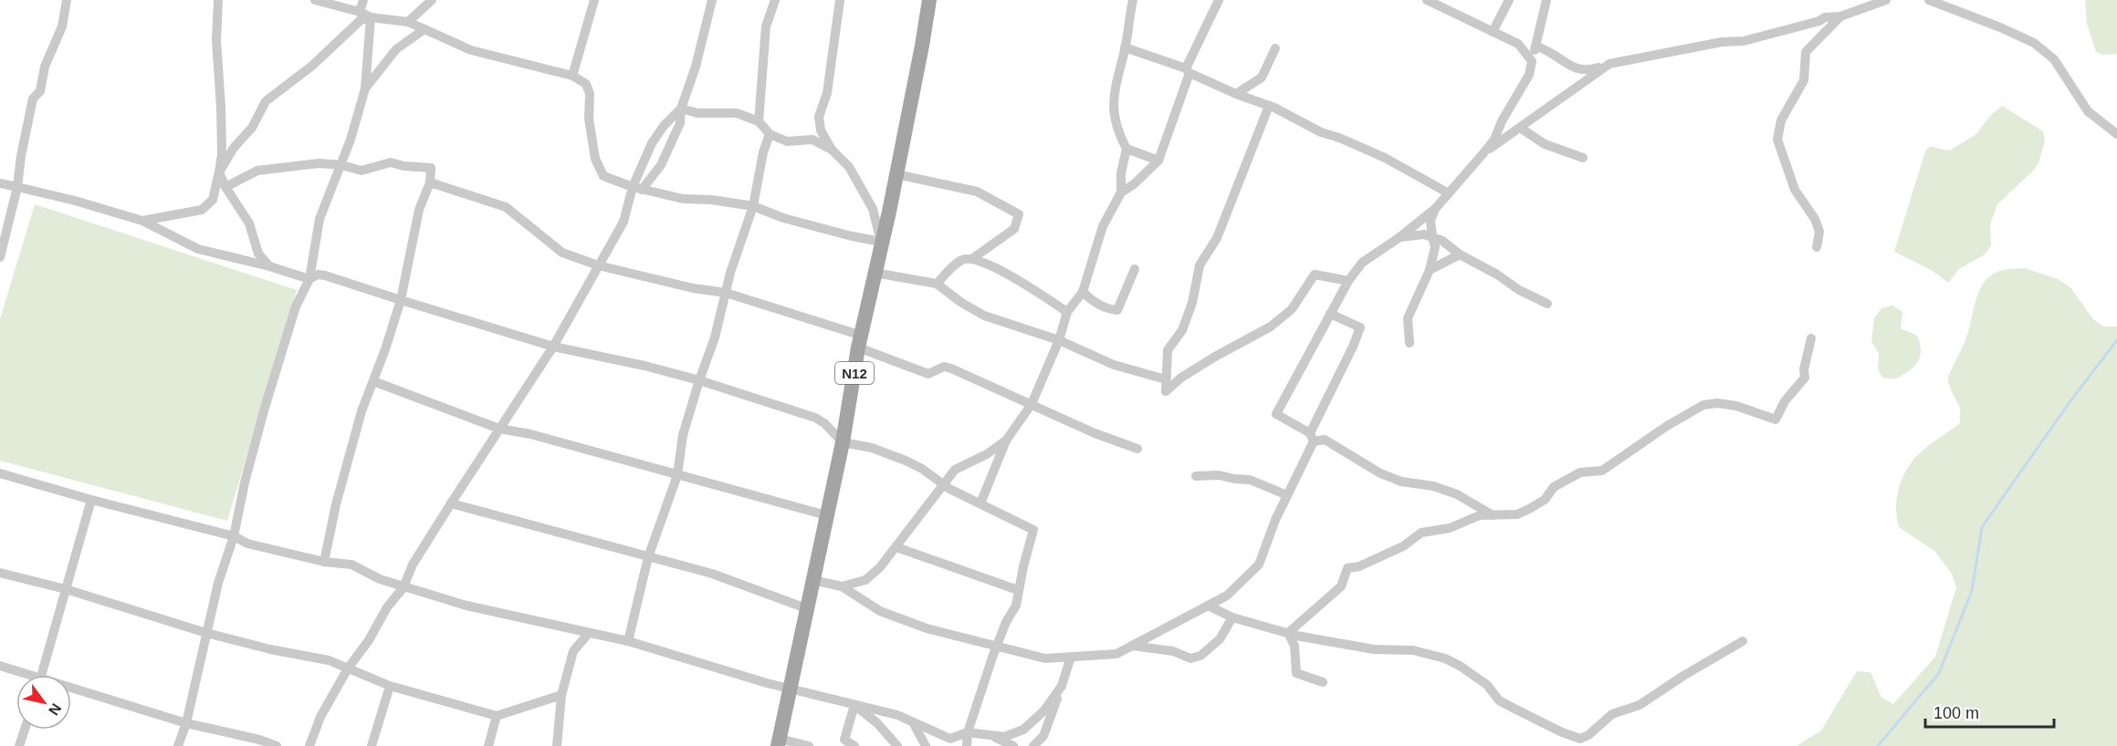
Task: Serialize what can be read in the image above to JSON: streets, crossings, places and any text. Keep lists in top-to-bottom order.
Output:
{
  "streets": {
    "main road": ["N12"]
  },
  "scale_bar": "100 m",
  "north": "bottom right"
}
